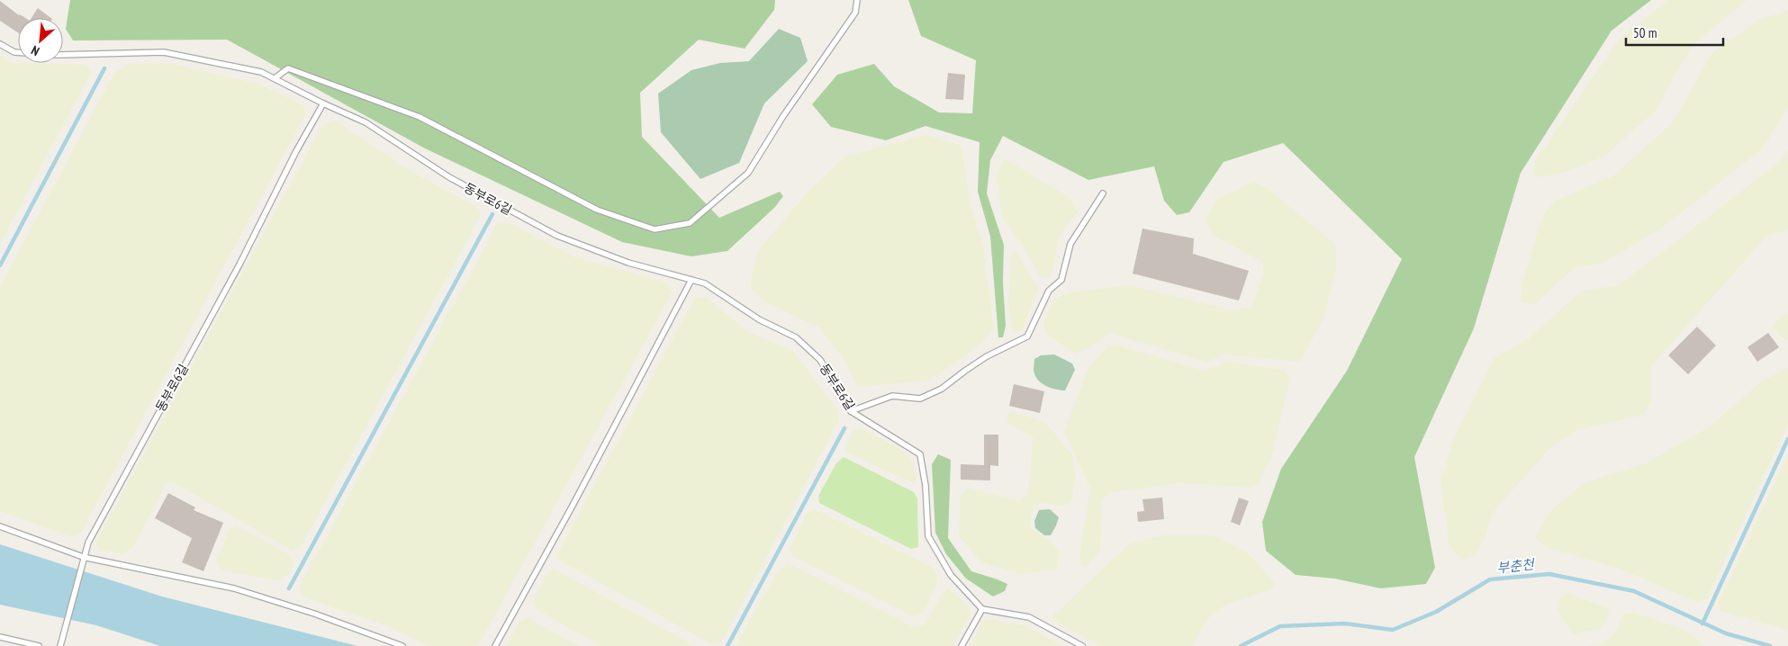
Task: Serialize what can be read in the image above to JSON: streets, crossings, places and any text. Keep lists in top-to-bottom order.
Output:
{
  "streets": {
    "lane": ["동부로6길"]
  },
  "water": ["부춘천"],
  "scale_bar": "50 m",
  "north": "bottom left"
}
